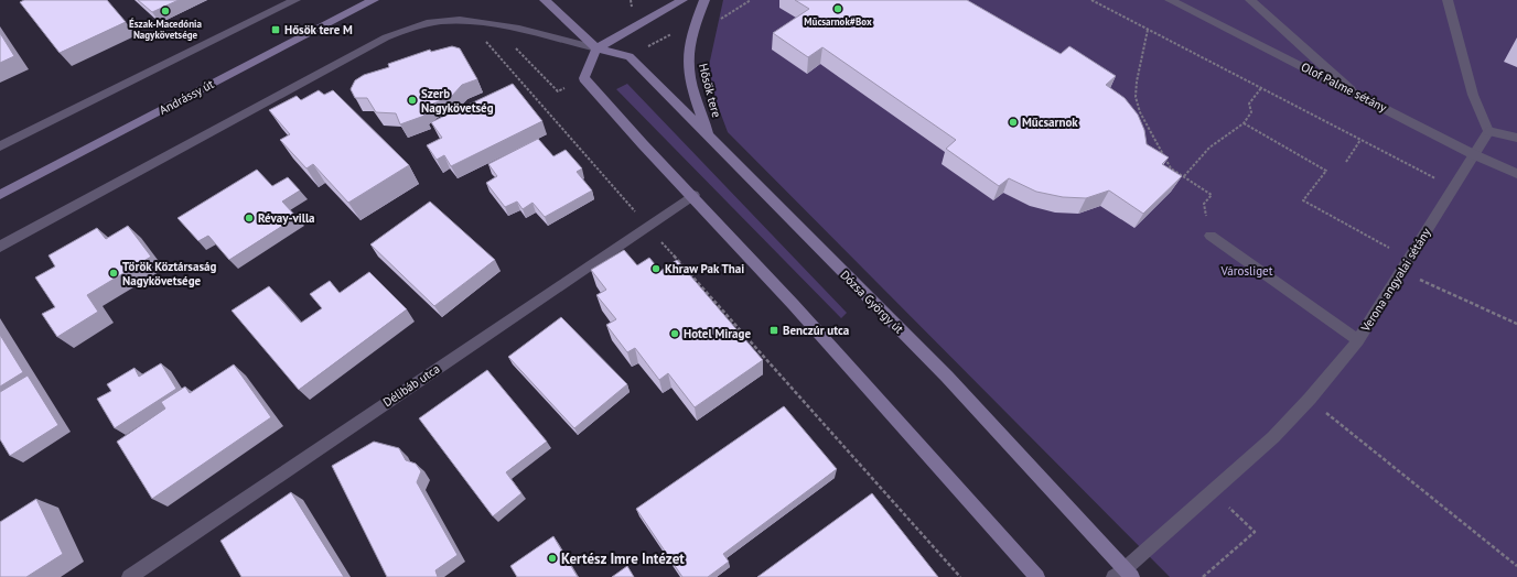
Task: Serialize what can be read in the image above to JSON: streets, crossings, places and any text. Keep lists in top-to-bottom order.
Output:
{
  "streets": {
    "main road": ["Hősök tere", "Andrássy út", "Dózsa György út"],
    "street": ["Olof Palme sétány", "Verona angyalai sétány", "Délibáb utca"]
  },
  "crossings": [
    ["Olof Palme sétány", "Verona angyalai sétány"],
    ["Hősök tere", "Dózsa György út"],
    ["Verona angyalai sétány", "Dózsa György út"]
  ],
  "parks": ["Városliget"],
  "places": {
    "other": [
      "Műcsarnok#Box",
      "Észak-Macedónia Nagykövetsége",
      "Szerb Nagykövetség",
      "Műcsarnok",
      "Révay-villa",
      "Khraw Pak Thai",
      "Török Köztársaság Nagykövetsége",
      "Hotel Mirage",
      "Kertész Imre Intézet"
    ],
    "transit": ["Hősök tere M", "Benczúr utca"]
  }
}
